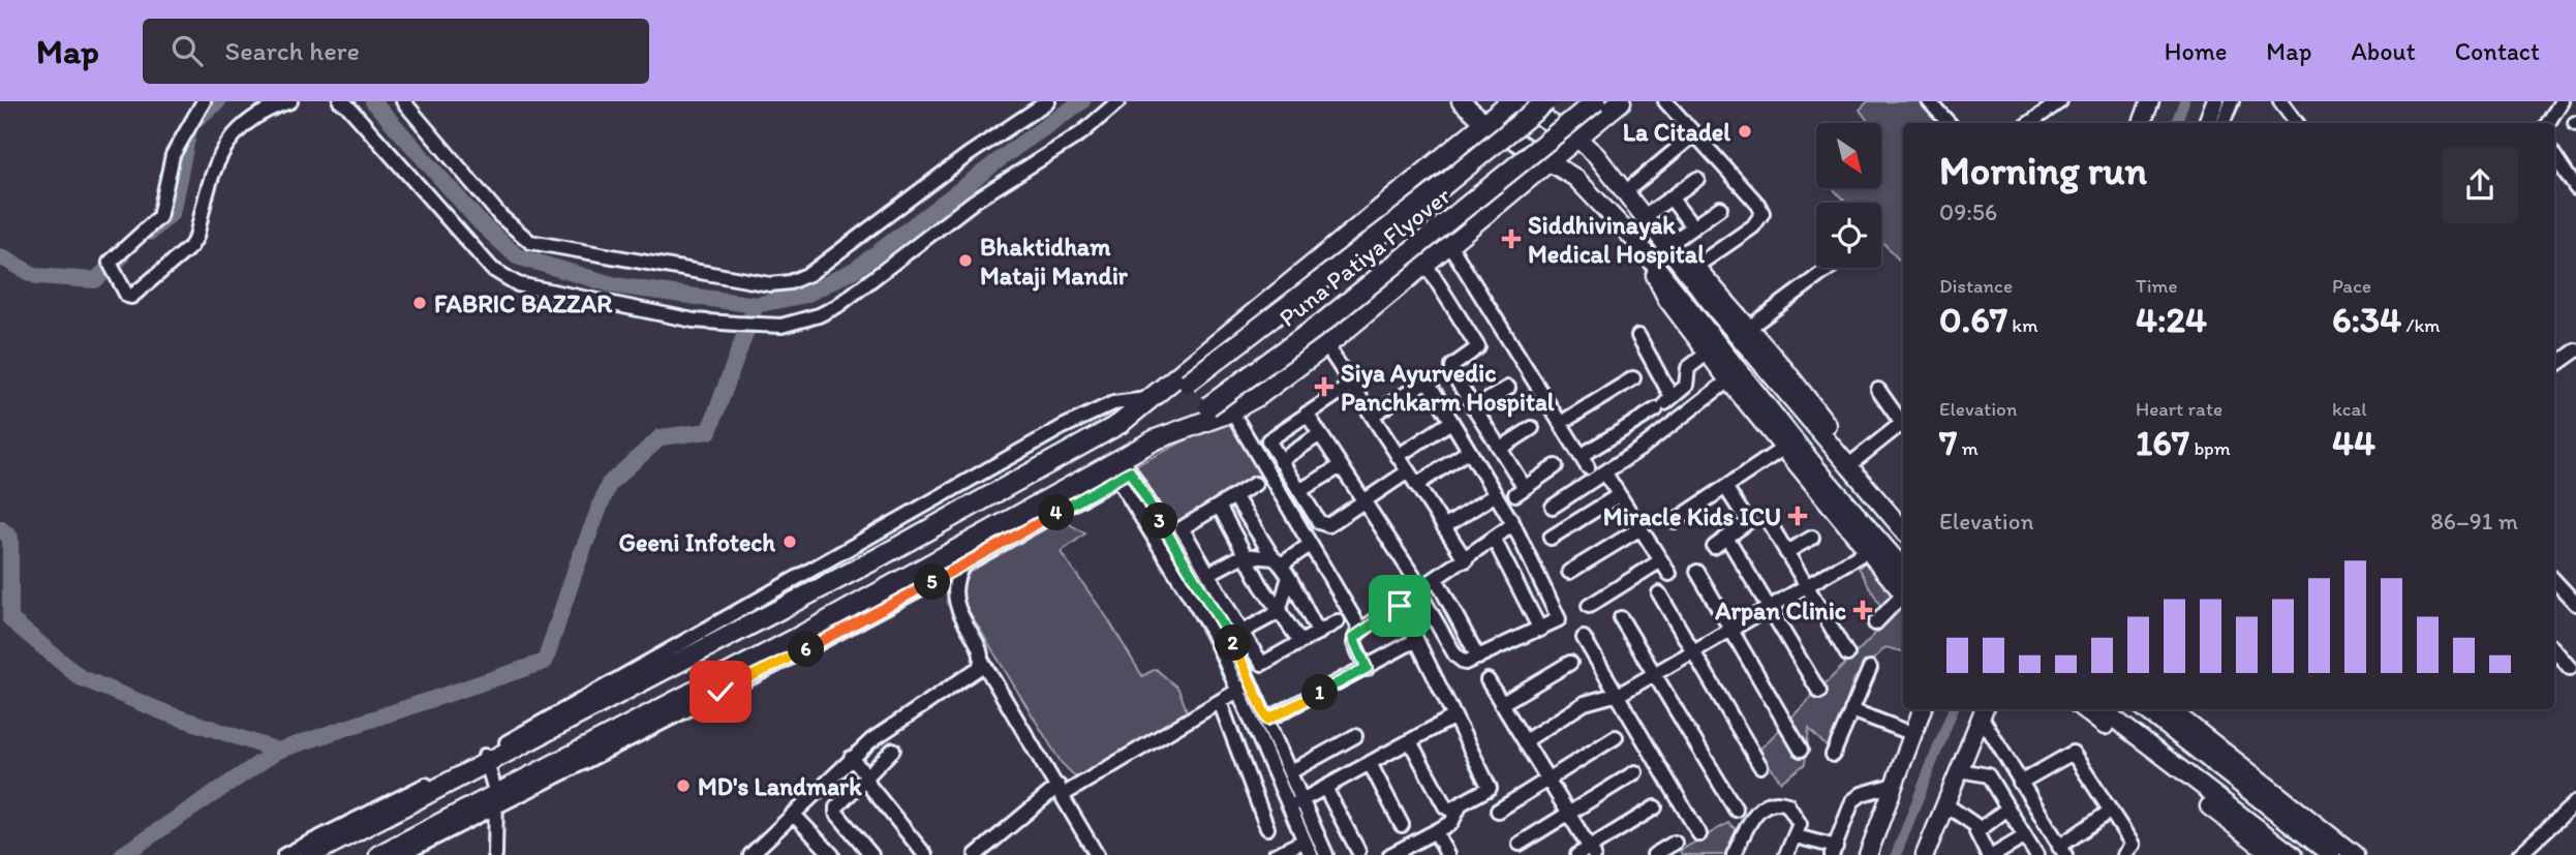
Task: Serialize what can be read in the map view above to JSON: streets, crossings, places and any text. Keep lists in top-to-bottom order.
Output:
{
  "streets": {
    "highway": ["Puna Patiya Flyover"]
  },
  "places": {
    "other": [
      "La Citadel",
      "Bhaktidham Mataji Mandir",
      "FABRIC BAZZAR",
      "Geeni Infotech",
      "MD's Landmark"
    ],
    "health": [
      "Siddhivinayak Medical Hospital",
      "Siya Ayurvedic Panchkarm Hospital",
      "Miracle Kids ICU",
      "Arpan Clinic"
    ]
  },
  "north": "bottom right",
  "page": {
    "header": "Map",
    "search": "Search here",
    "nav": [
      "Home",
      "Map",
      "About",
      "Contact"
    ],
    "heading": ["Morning run", "09:56"],
    "stats": [
      ["Distance", "0.67 km"],
      ["Time", "4:24"],
      ["Pace", "6:34 /km"],
      ["Elevation", "7 m"],
      ["Heart rate", "167 bpm"],
      ["kcal", "44"]
    ],
    "chart": ["Elevation", "86–91 m"],
    "pins": [
      "4",
      "3",
      "5",
      "2",
      "6",
      "1"
    ]
  }
}
